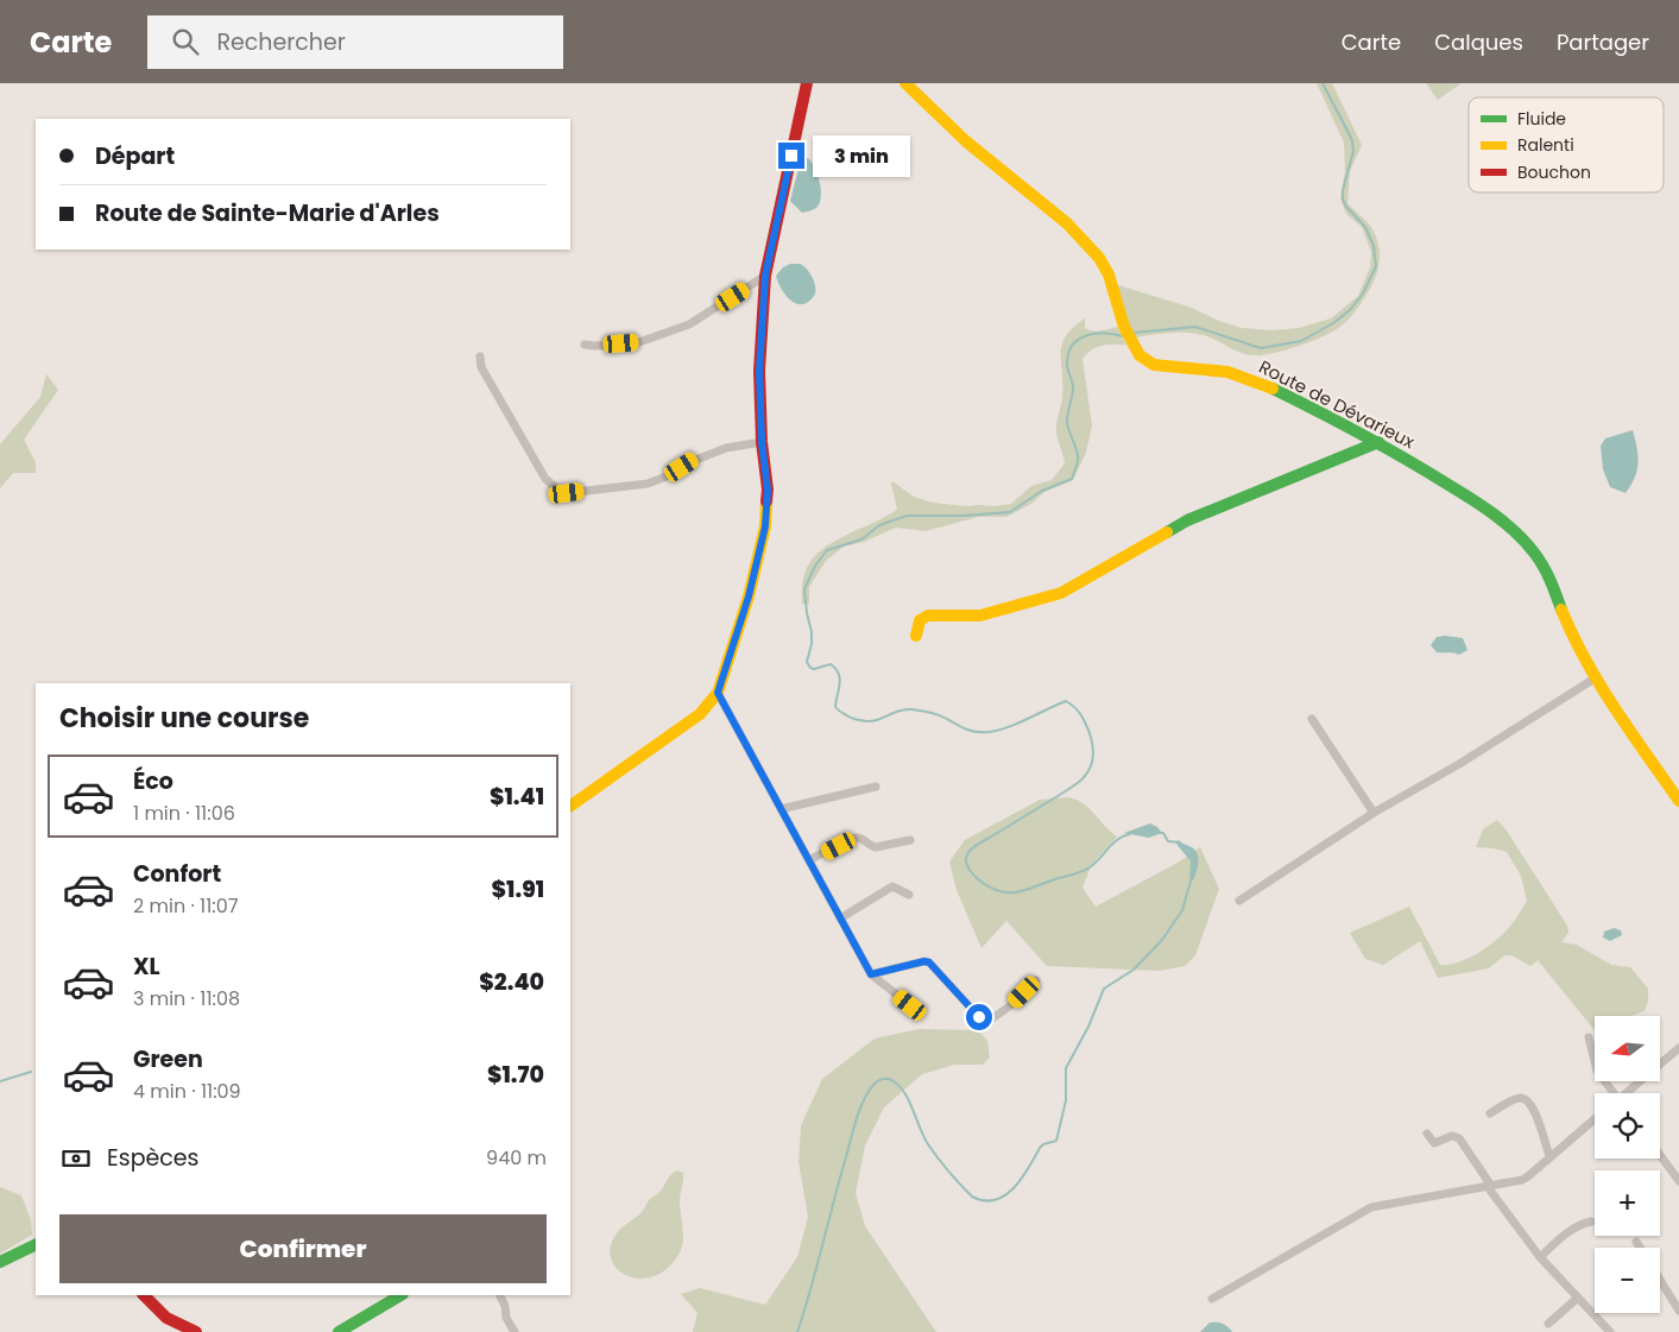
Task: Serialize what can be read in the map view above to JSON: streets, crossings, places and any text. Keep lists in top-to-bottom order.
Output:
{
  "streets": {
    "street": ["Route de Dévarieux"]
  },
  "legend": ["Fluide", "Ralenti", "Bouchon"],
  "north": "left",
  "page": {
    "header": "Carte",
    "search": "Rechercher",
    "nav": ["Carte", "Calques", "Partager"],
    "banner": ["Départ", "Route de Sainte-Marie d'Arles"],
    "bubble": "3 min",
    "heading": "Choisir une course",
    "list": [
      {
        "name": "Éco",
        "note": "1 min · 11:06",
        "value": "$1.41"
      },
      {
        "name": "Confort",
        "note": "2 min · 11:07",
        "value": "$1.91"
      },
      {
        "name": "XL",
        "note": "3 min · 11:08",
        "value": "$2.40"
      },
      {
        "name": "Green",
        "note": "4 min · 11:09",
        "value": "$1.70"
      }
    ],
    "map_buttons": ["+", "−"],
    "pay": ["Espèces", "940 m"],
    "buttons": "Confirmer"
  }
}
